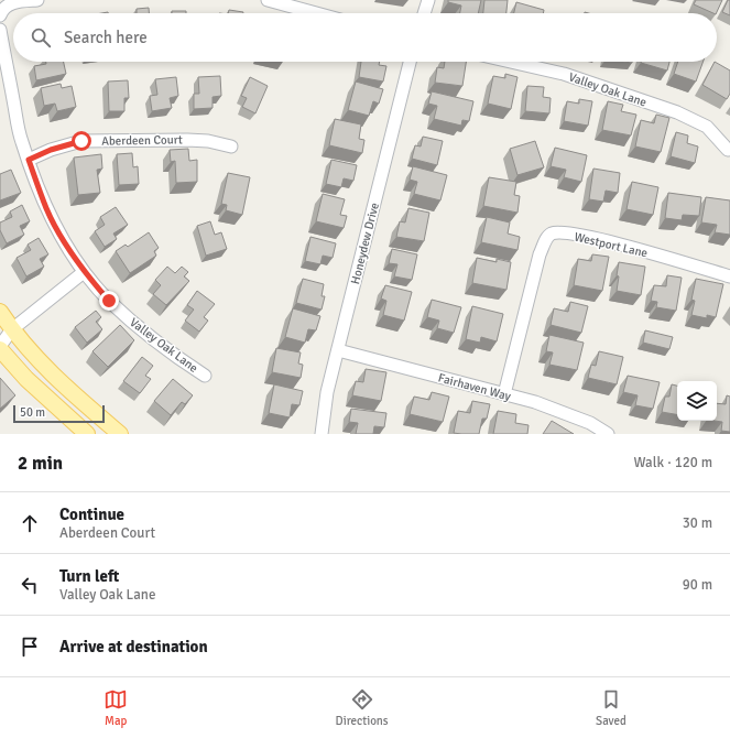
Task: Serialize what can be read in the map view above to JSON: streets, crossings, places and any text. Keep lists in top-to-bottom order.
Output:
{
  "streets": {
    "street": [
      "Valley Oak Lane",
      "Aberdeen Court",
      "Honeydew Drive",
      "Westport Lane",
      "Fairhaven Way"
    ]
  },
  "crossings": [
    ["Valley Oak Lane", "Aberdeen Court"],
    ["Honeydew Drive", "Fairhaven Way"],
    ["Westport Lane", "Fairhaven Way"]
  ],
  "scale_bar": "50 m",
  "page": {
    "search": "Search here",
    "scale": "50 m",
    "heading": ["2 min", "Walk · 120 m"],
    "list": [
      ["Continue", "Aberdeen Court", "30 m"],
      ["Turn left", "Valley Oak Lane", "90 m"],
      "Arrive at destination"
    ],
    "nav": ["Map", "Directions", "Saved"]
  }
}
